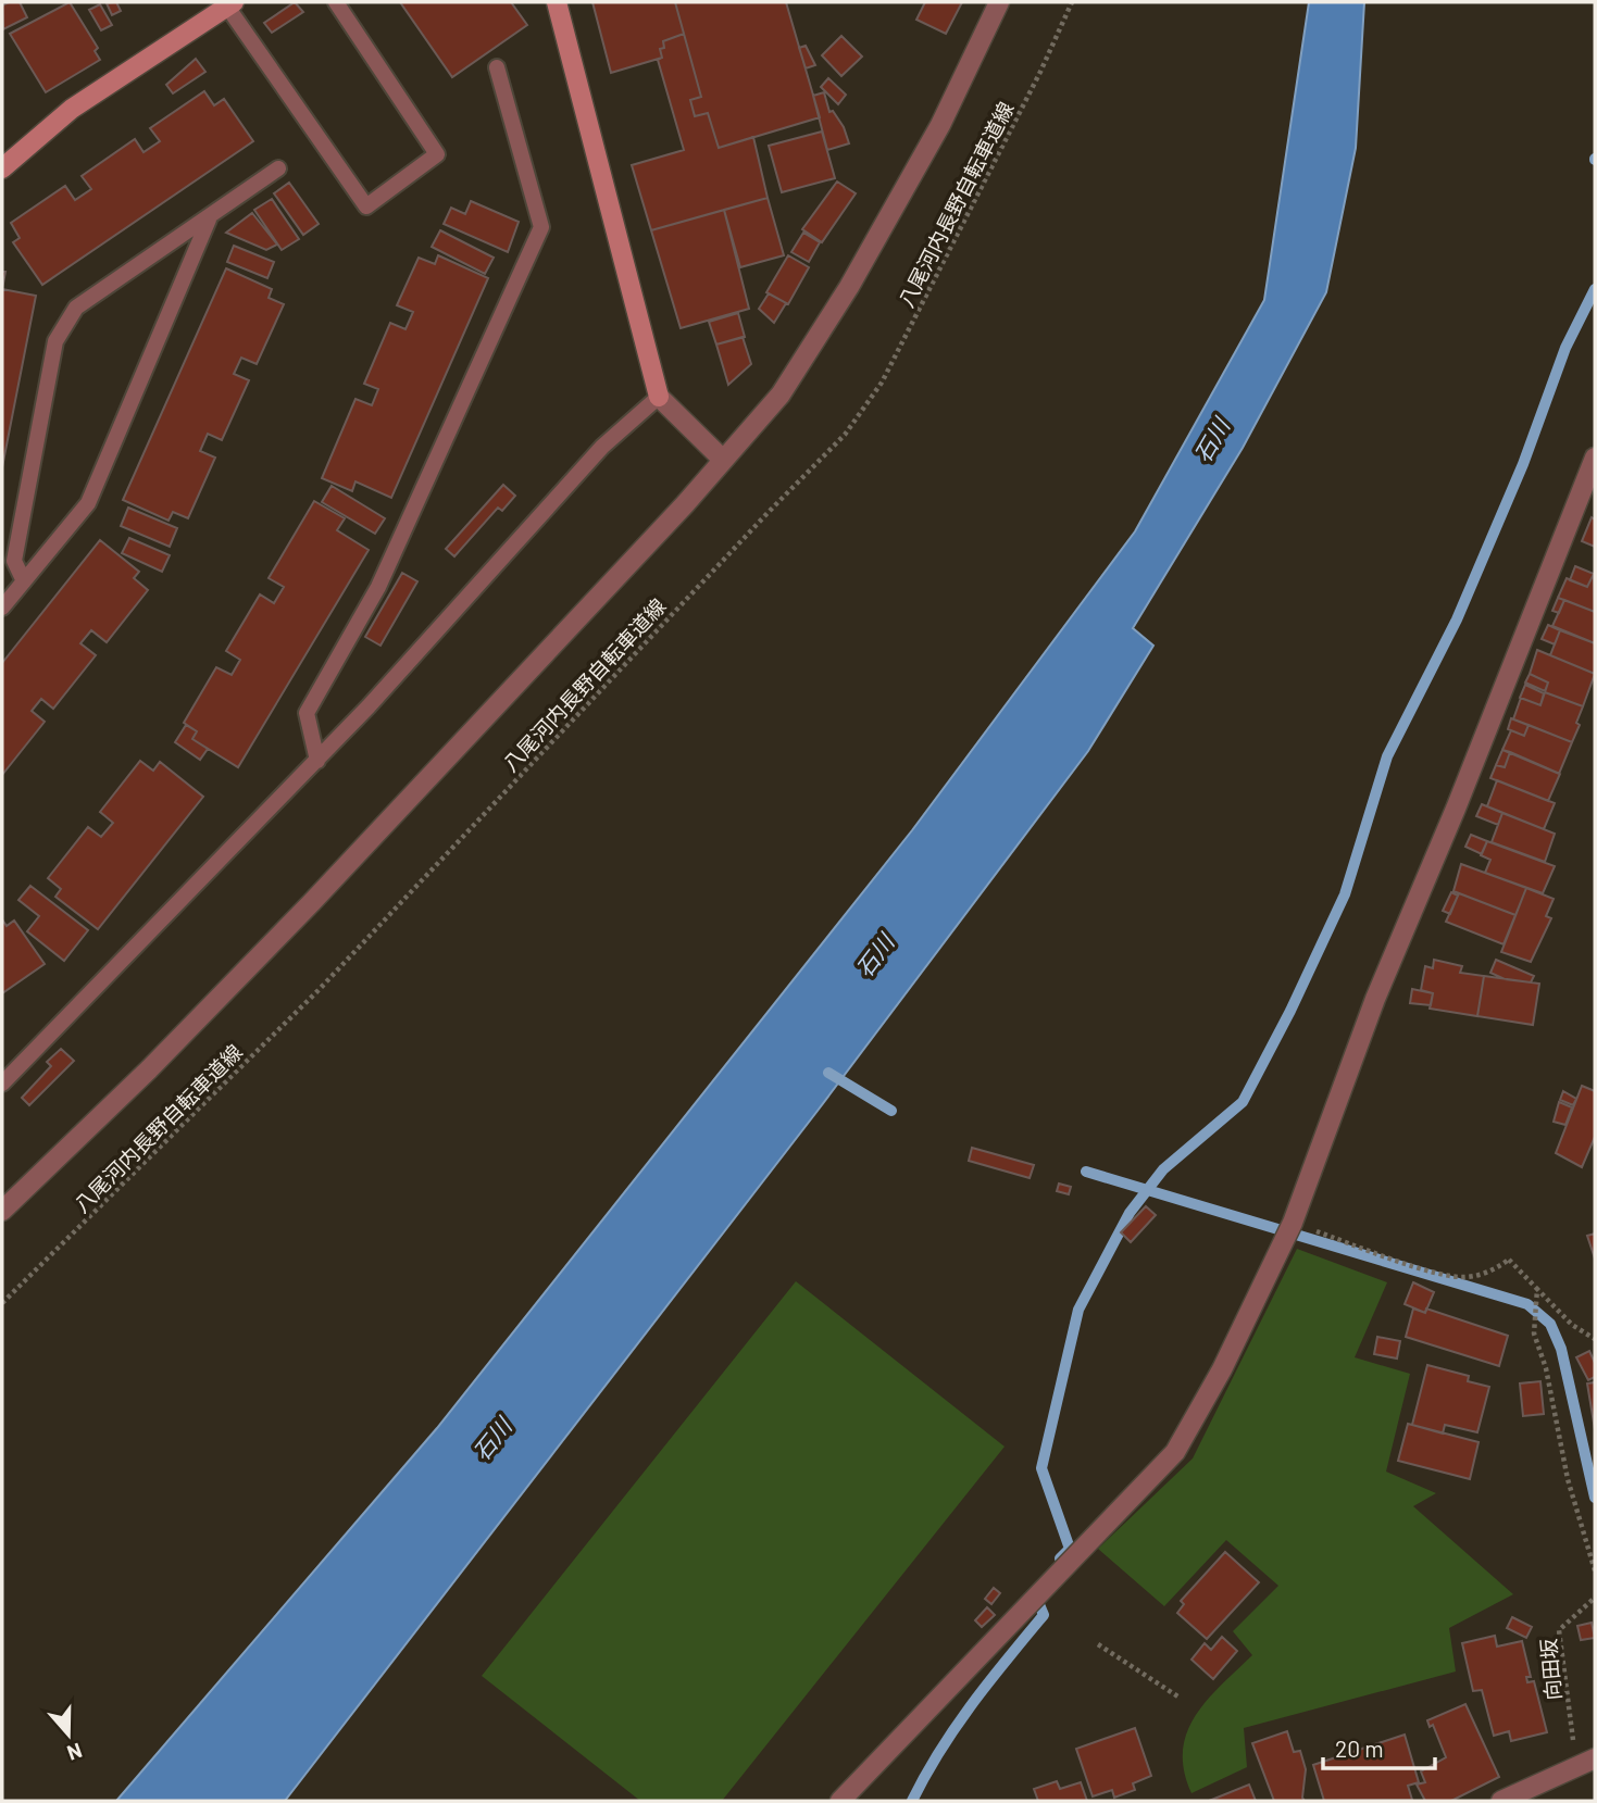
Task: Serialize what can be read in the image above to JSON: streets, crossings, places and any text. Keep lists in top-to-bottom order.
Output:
{
  "streets": {
    "path": ["八尾河内長野自転車道線", "向田坂"]
  },
  "water": ["石川"],
  "scale_bar": "20 m",
  "north": "bottom"
}
